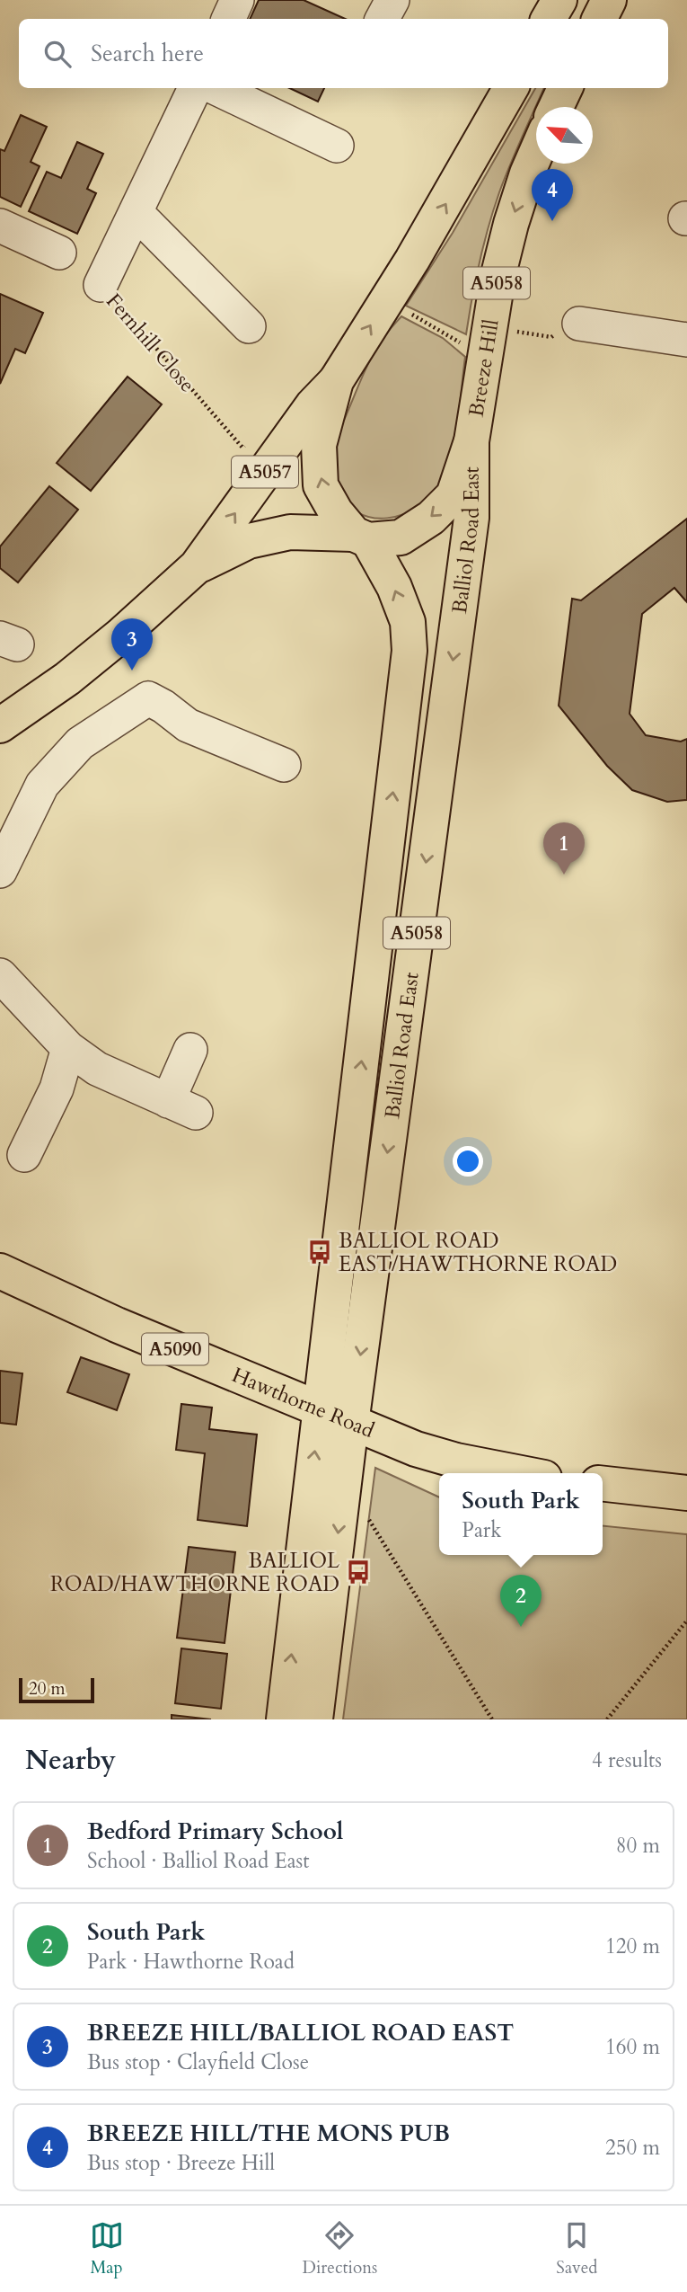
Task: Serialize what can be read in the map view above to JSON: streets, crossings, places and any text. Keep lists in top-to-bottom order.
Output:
{
  "streets": {
    "main road": [
      "A5058",
      "Breeze Hill",
      "A5057",
      "Balliol Road East",
      "A5090",
      "Hawthorne Road"
    ],
    "street": ["Fernhill Close"]
  },
  "crossings": [
    ["A5058", "Balliol Road East"],
    ["A5058", "Hawthorne Road"],
    ["Breeze Hill", "Balliol Road East"],
    ["Balliol Road East", "Hawthorne Road"]
  ],
  "places": {
    "bus stop": ["BALLIOL ROAD EAST/HAWTHORNE ROAD", "BALLIOL ROAD/HAWTHORNE ROAD"]
  },
  "scale_bar": "20 m",
  "north": "top left",
  "page": {
    "search": "Search here",
    "pins": [
      "4",
      "3",
      "1",
      "2"
    ],
    "popup": ["South Park", "Park"],
    "scale": "20 m",
    "heading": ["Nearby", "4 results"],
    "list": [
      {
        "mark": "1",
        "name": "Bedford Primary School",
        "note": "School · Balliol Road East",
        "value": "80 m"
      },
      {
        "mark": "2",
        "name": "South Park",
        "note": "Park · Hawthorne Road",
        "value": "120 m"
      },
      {
        "mark": "3",
        "name": "BREEZE HILL/BALLIOL ROAD EAST",
        "note": "Bus stop · Clayfield Close",
        "value": "160 m"
      },
      {
        "mark": "4",
        "name": "BREEZE HILL/THE MONS PUB",
        "note": "Bus stop · Breeze Hill",
        "value": "250 m"
      }
    ],
    "nav": ["Map", "Directions", "Saved"]
  }
}
